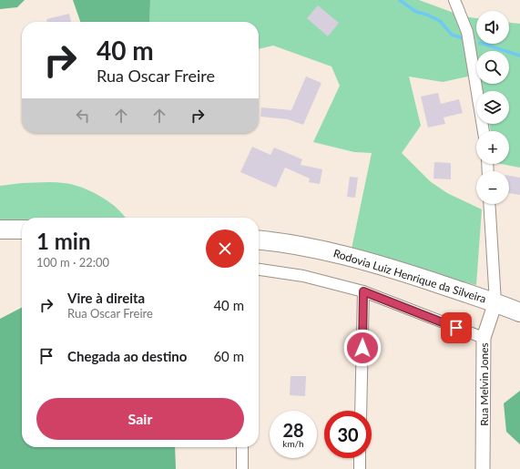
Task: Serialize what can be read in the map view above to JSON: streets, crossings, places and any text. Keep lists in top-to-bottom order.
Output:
{
  "streets": {
    "main road": ["Rodovia Luiz Henrique da Silveira"],
    "street": ["Rua Melvin Jones"]
  },
  "crossings": [
    ["Rodovia Luiz Henrique da Silveira", "Rua Melvin Jones"]
  ],
  "page": {
    "map_buttons": ["+", "−"],
    "turn": ["40 m", "Rua Oscar Freire"],
    "heading": ["1 min", "100 m · 22:00"],
    "list": [
      {
        "name": "Vire à direita",
        "note": "Rua Oscar Freire",
        "value": "40 m"
      },
      {
        "name": "Chegada ao destino",
        "value": "60 m"
      }
    ],
    "buttons": "Sair",
    "speed": "28 km/h",
    "limit": "30"
  }
}
